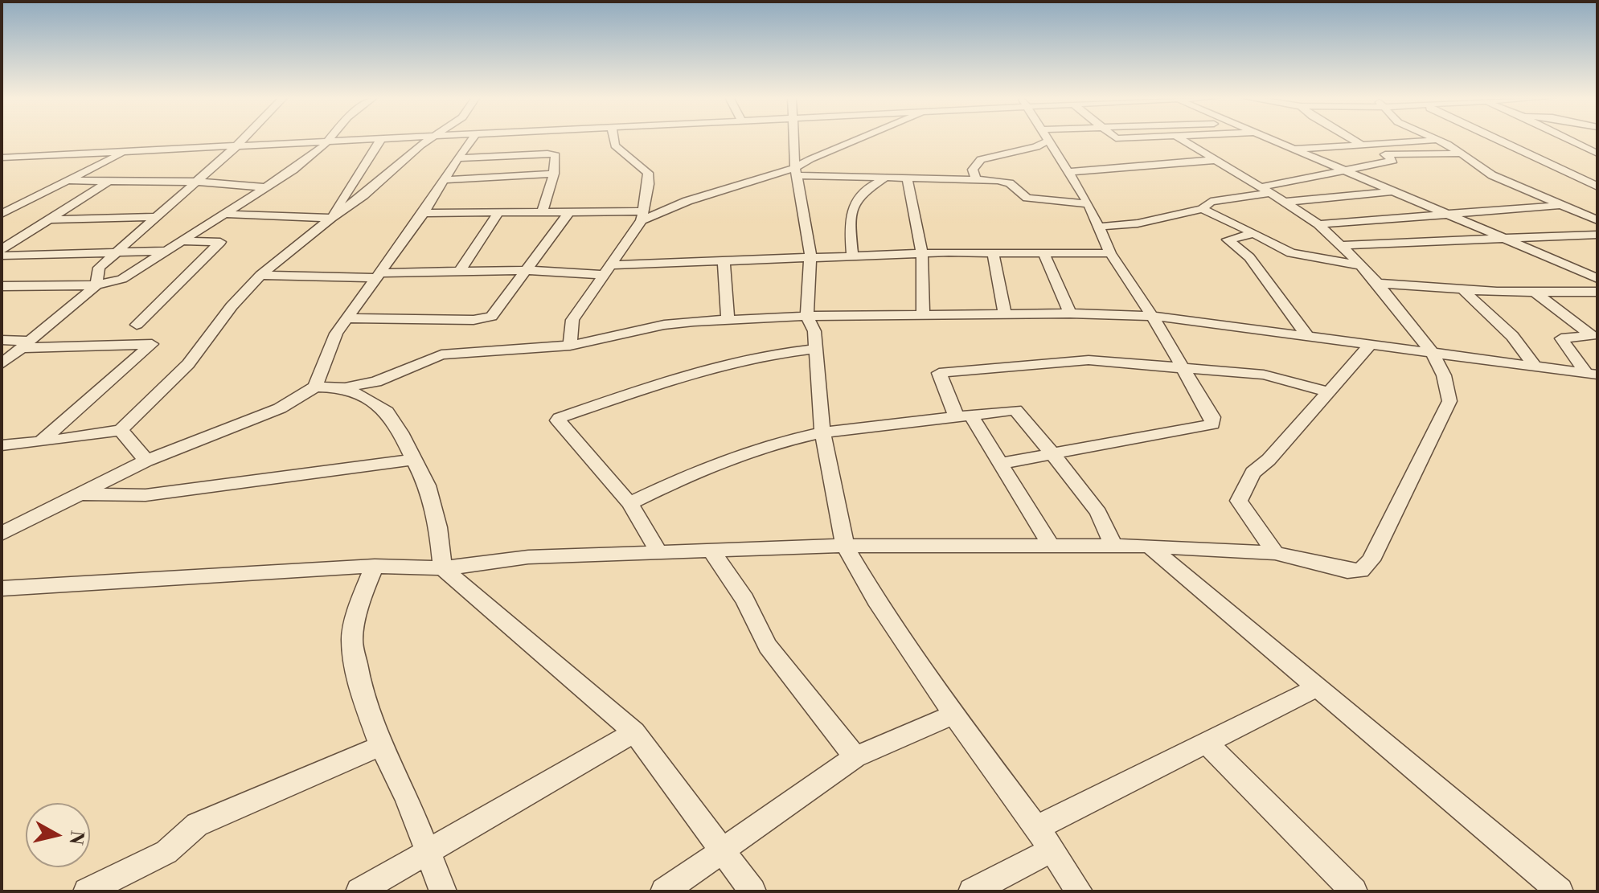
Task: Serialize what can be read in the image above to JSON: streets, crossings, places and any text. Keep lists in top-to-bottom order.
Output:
{
  "north": "right"
}
